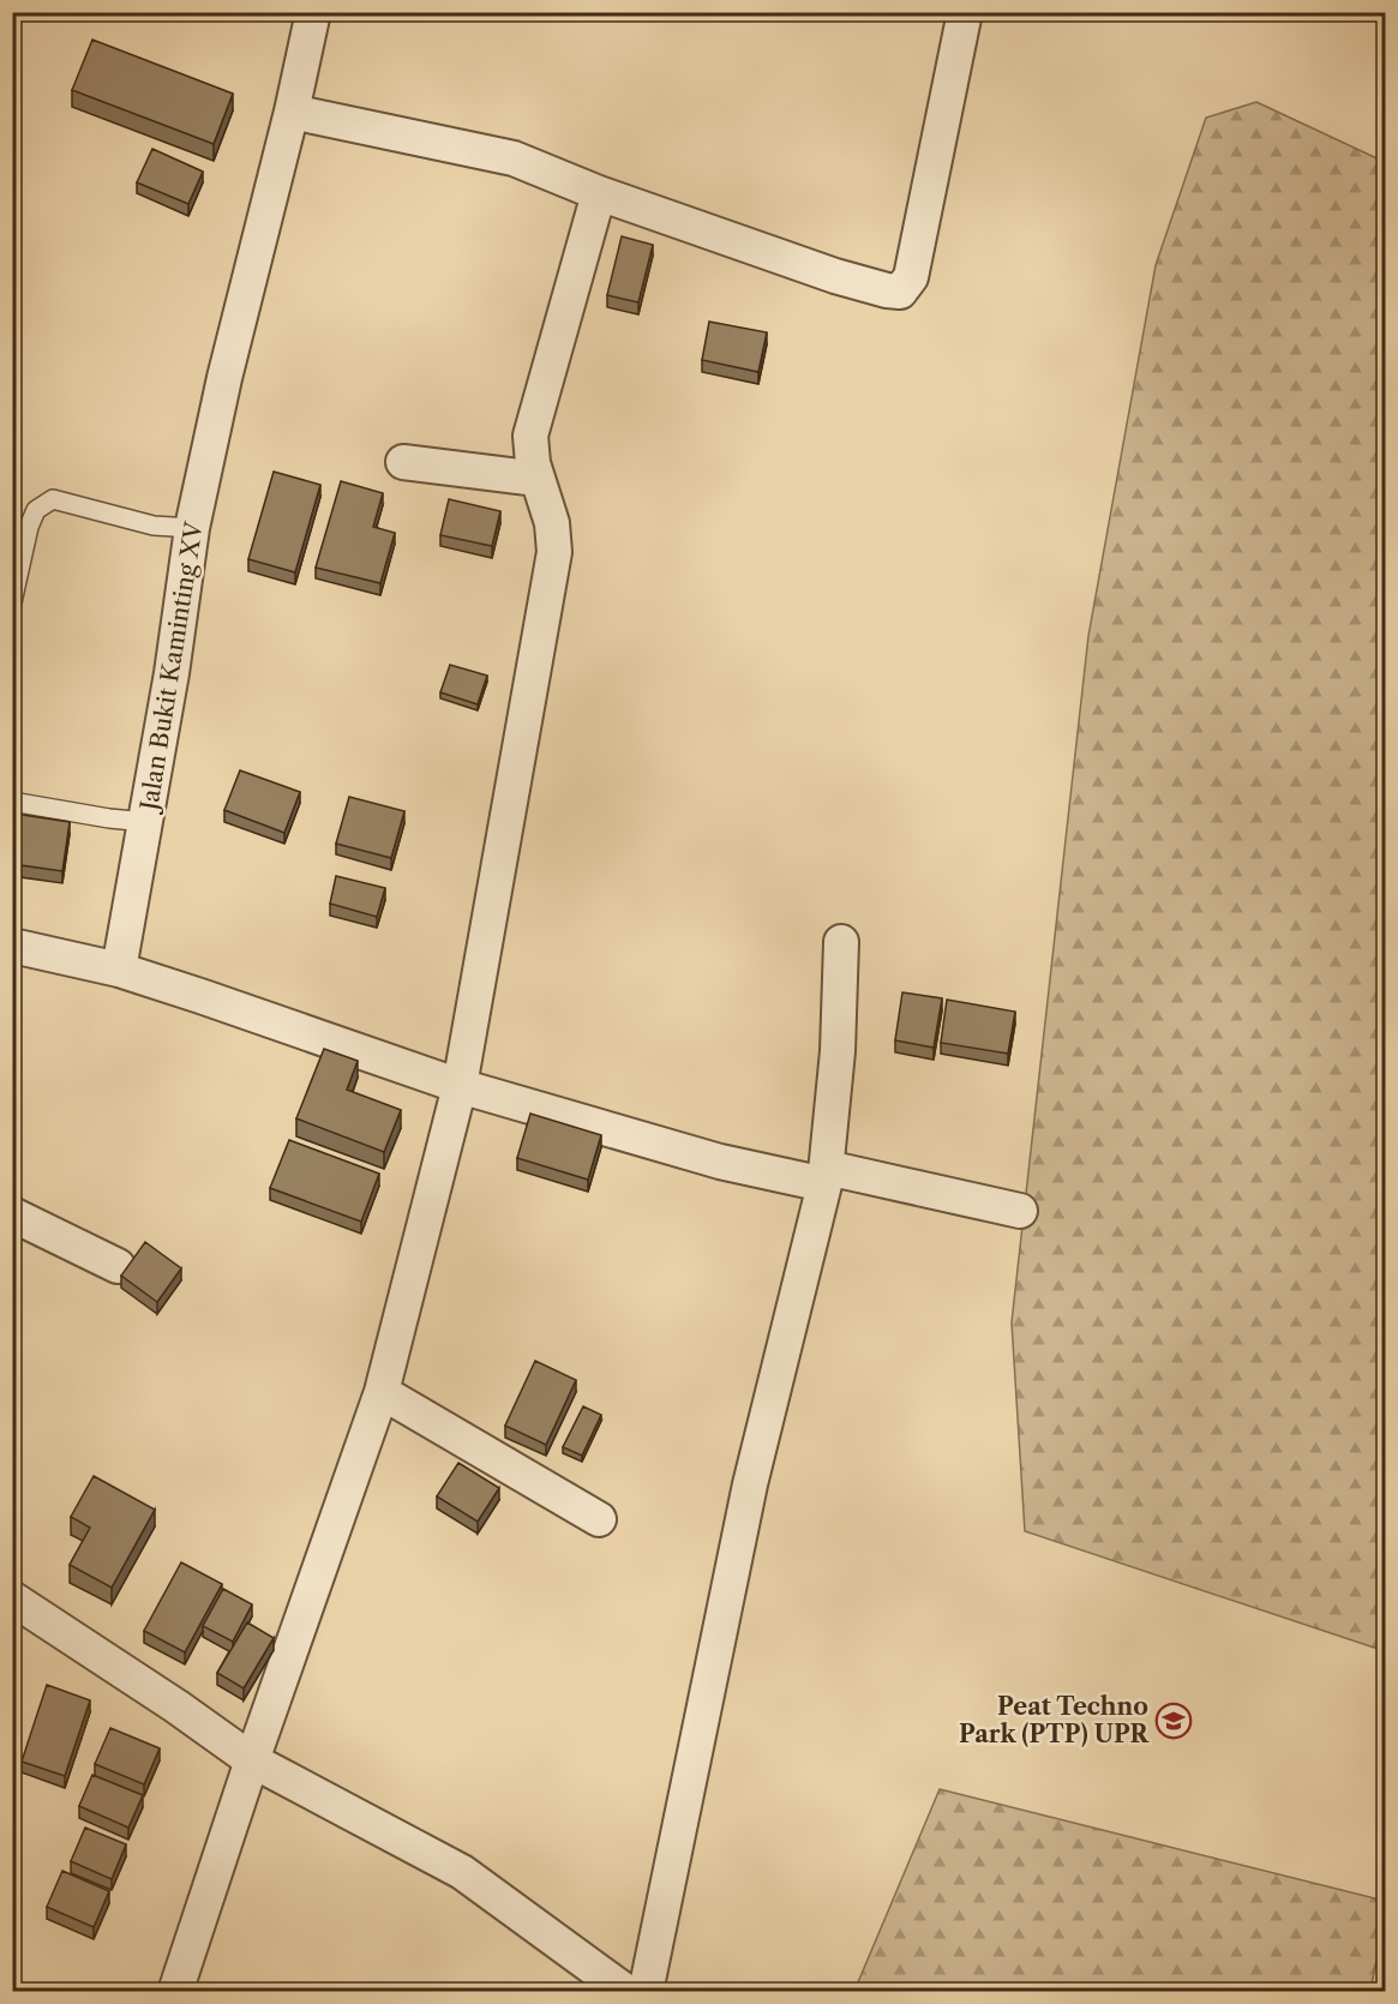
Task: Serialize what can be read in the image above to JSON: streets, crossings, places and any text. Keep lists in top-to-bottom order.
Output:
{
  "streets": {
    "street": ["Jalan Bukit Kaminting XV"]
  },
  "places": {
    "school or university": ["Peat Techno Park (PTP) UPR"]
  }
}
